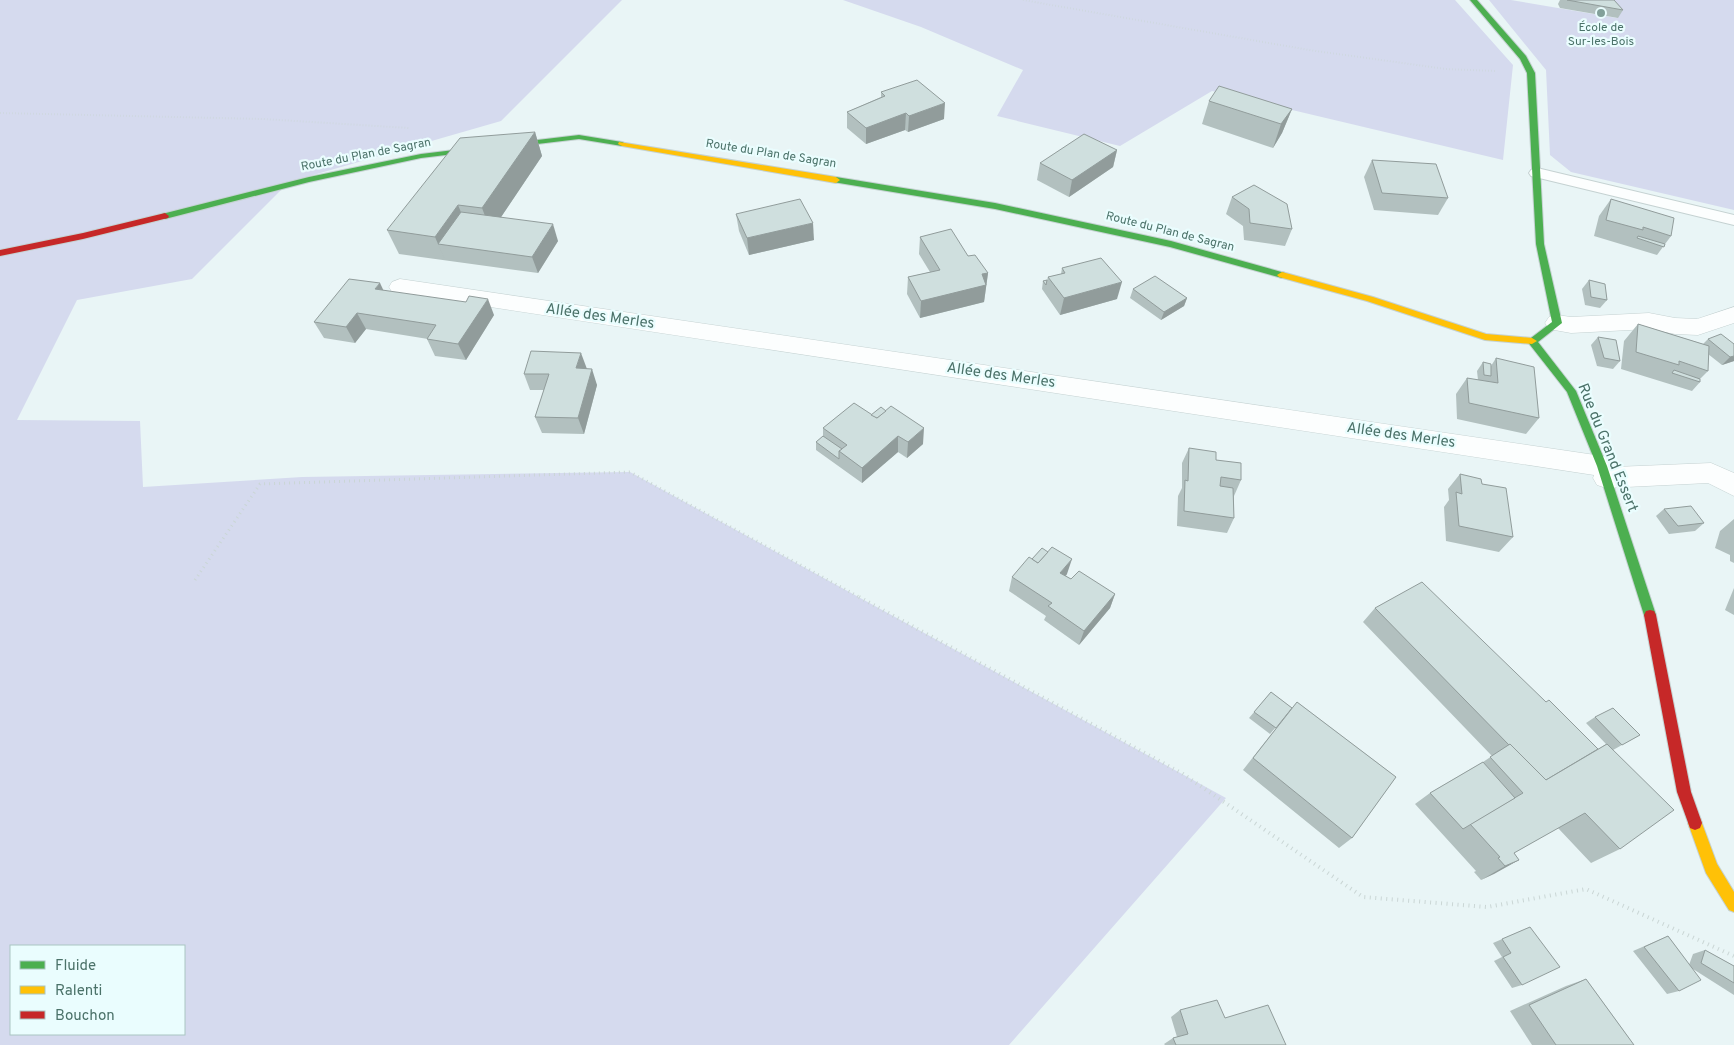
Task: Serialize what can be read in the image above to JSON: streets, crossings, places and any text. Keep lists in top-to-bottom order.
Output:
{
  "streets": {
    "street": ["Route du Plan de Sagran", "Allée des Merles", "Rue du Grand Essert"]
  },
  "crossings": [
    ["Route du Plan de Sagran", "Rue du Grand Essert"],
    ["Allée des Merles", "Rue du Grand Essert"]
  ],
  "places": ["École de Sur-les-Bois"],
  "legend": ["Fluide", "Ralenti", "Bouchon"]
}
